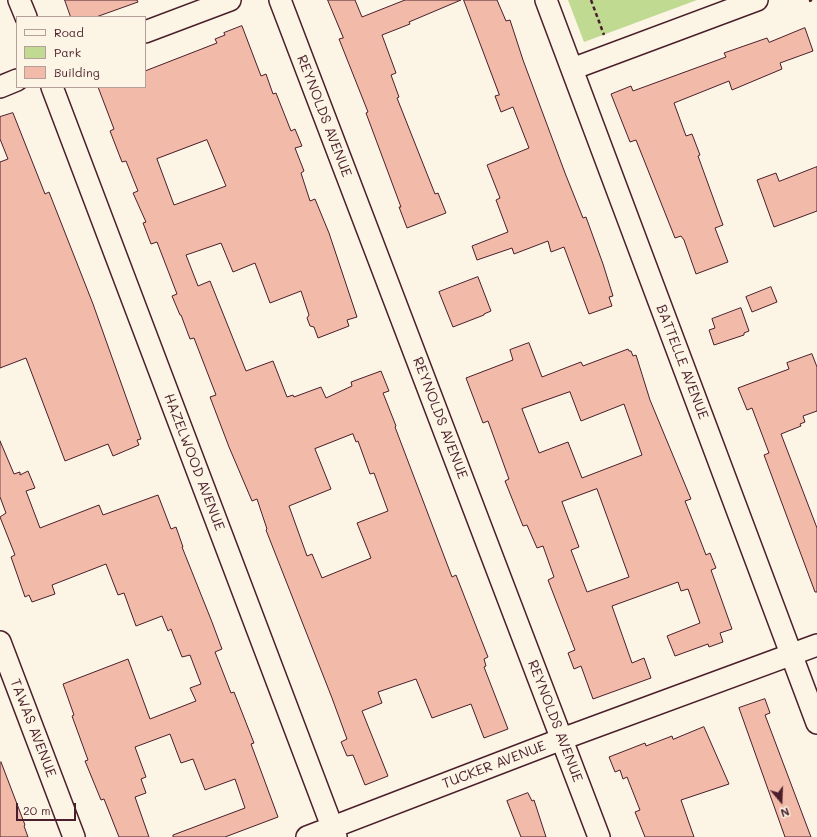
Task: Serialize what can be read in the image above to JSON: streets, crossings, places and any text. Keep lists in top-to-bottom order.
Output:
{
  "streets": {
    "street": [
      "REYNOLDS AVENUE",
      "BATTELLE AVENUE",
      "HAZELWOOD AVENUE",
      "TAWAS AVENUE",
      "TUCKER AVENUE"
    ]
  },
  "crossings": [
    ["REYNOLDS AVENUE", "TUCKER AVENUE"],
    ["BATTELLE AVENUE", "TUCKER AVENUE"],
    ["HAZELWOOD AVENUE", "TUCKER AVENUE"]
  ],
  "legend": ["Road", "Park", "Building"],
  "scale_bar": "20 m",
  "north": "bottom"
}
